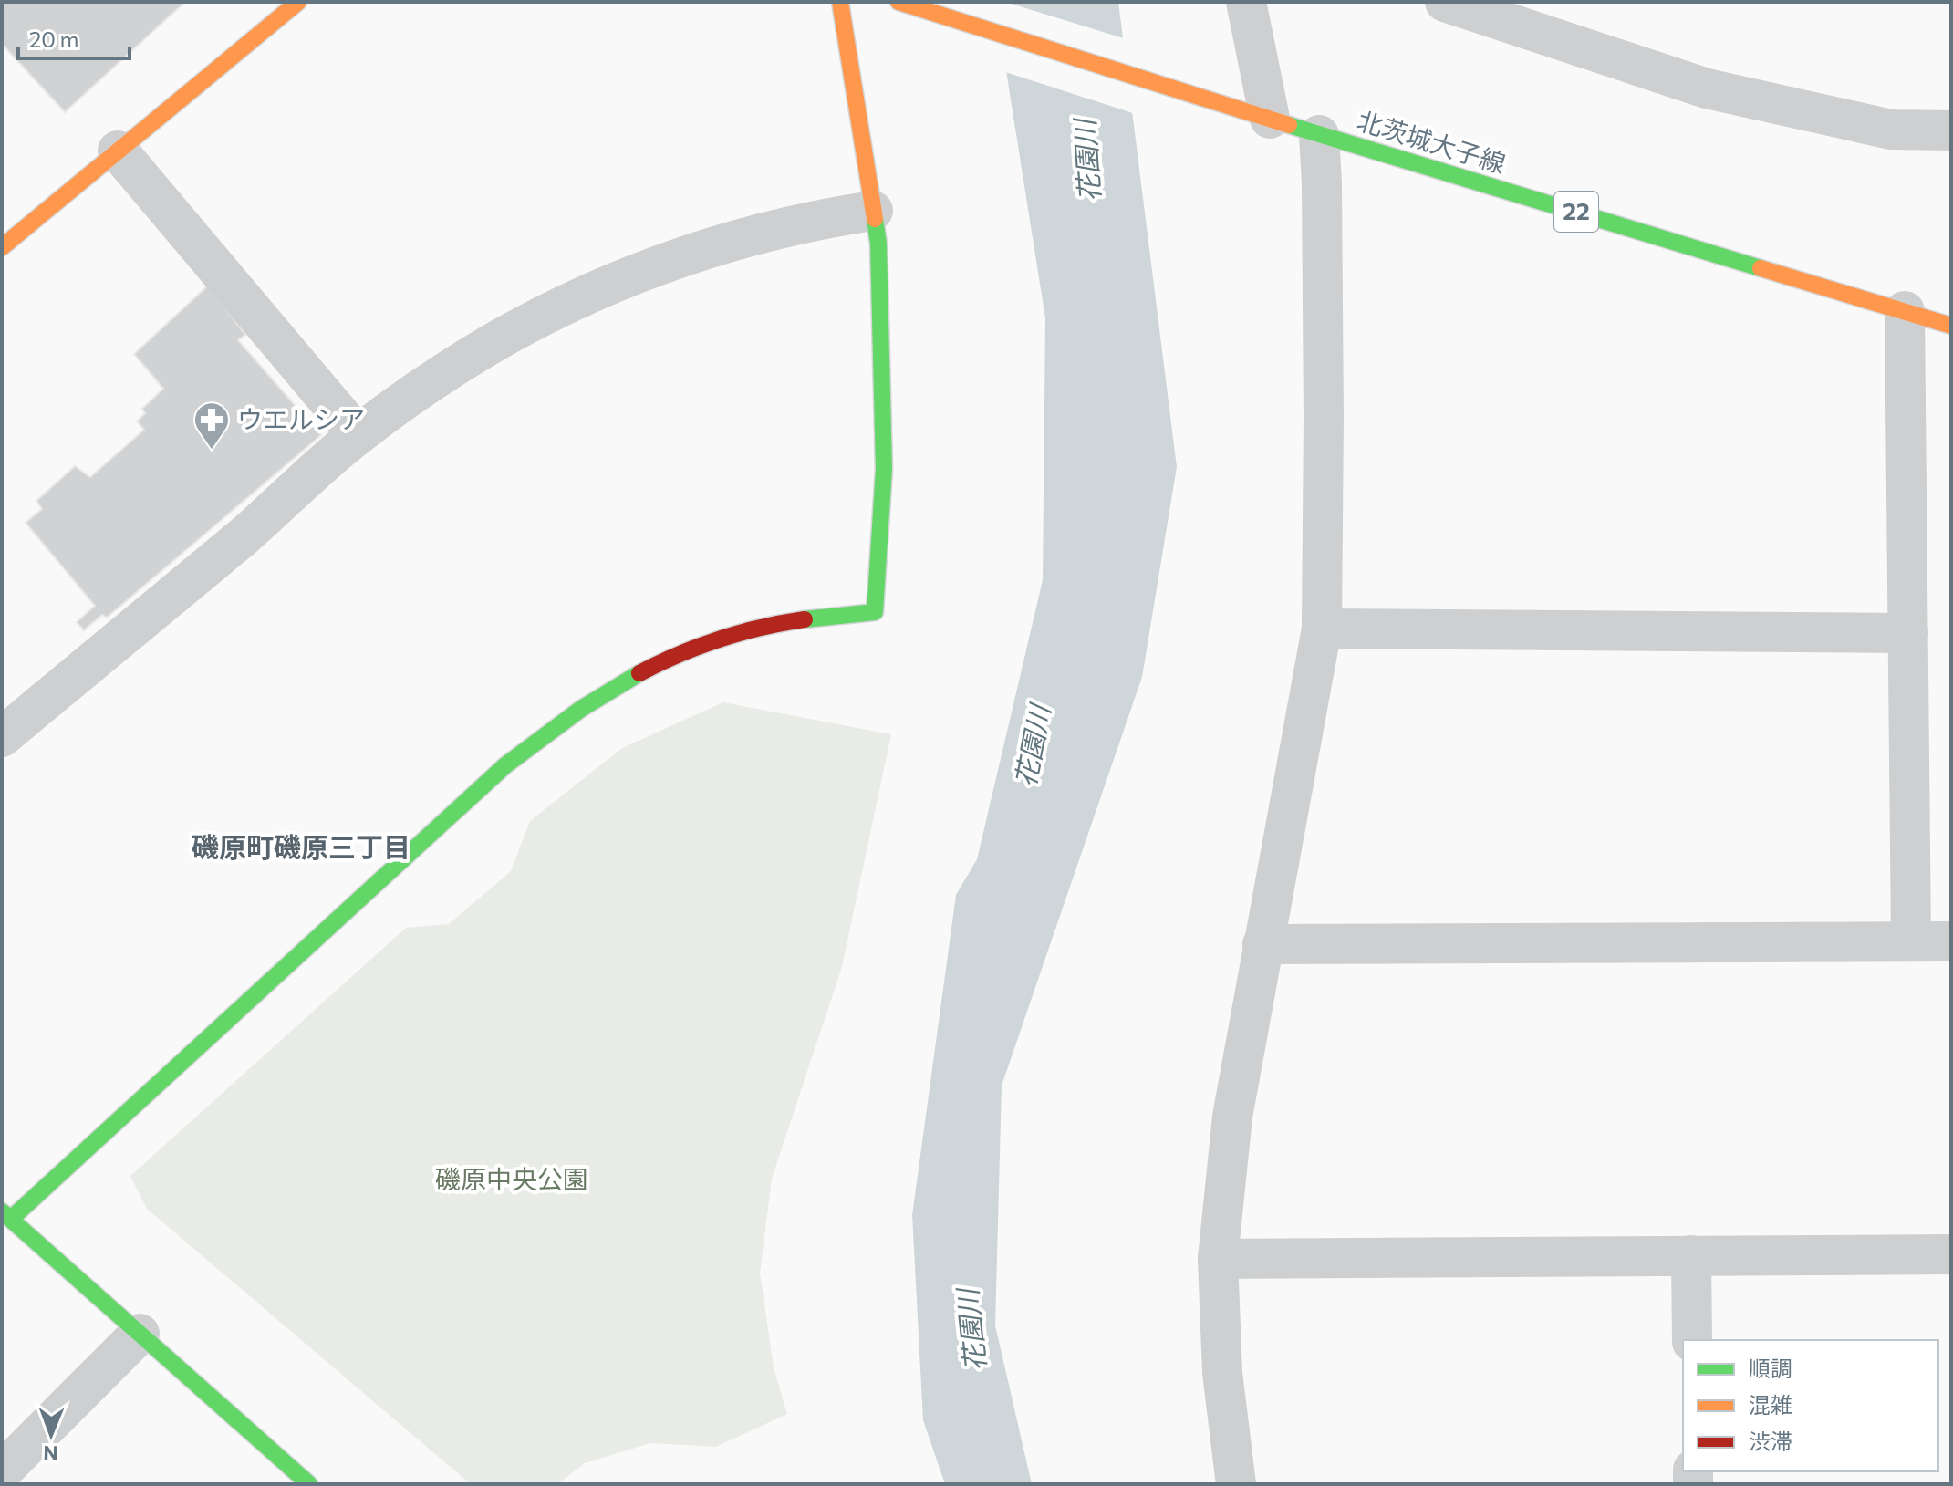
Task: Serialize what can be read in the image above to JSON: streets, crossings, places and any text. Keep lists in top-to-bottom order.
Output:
{
  "streets": {
    "street": ["北茨城大子線", "22"]
  },
  "districts": ["磯原町磯原三丁目"],
  "water": ["花園川"],
  "parks": ["磯原中央公園"],
  "places": {
    "pharmacy": ["ウエルシア"]
  },
  "legend": ["順調", "混雑", "渋滞"],
  "scale_bar": "20 m",
  "north": "bottom"
}
